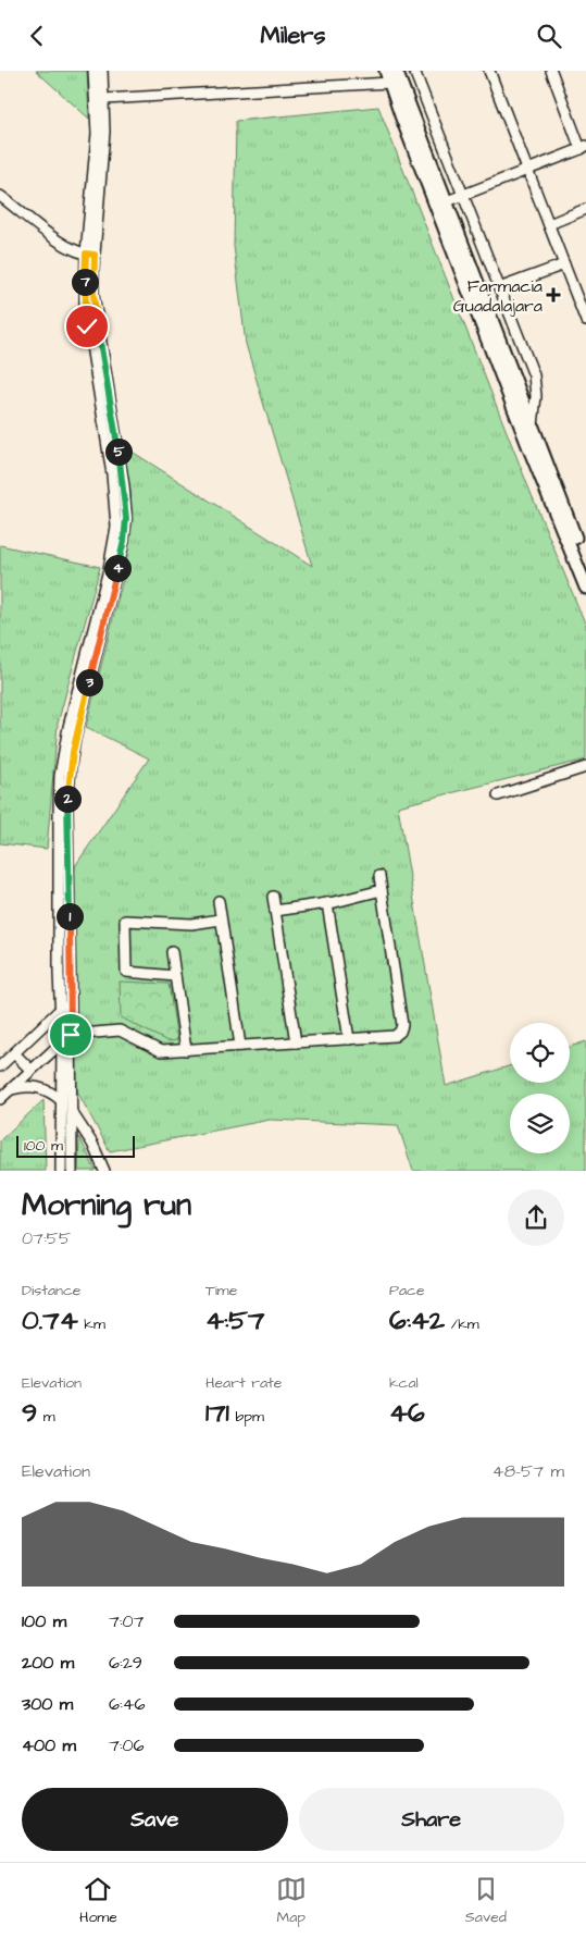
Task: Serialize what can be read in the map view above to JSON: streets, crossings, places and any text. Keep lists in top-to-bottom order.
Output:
{
  "places": {
    "health": ["Farmacia Guadalajara"]
  },
  "scale_bar": "100 m",
  "page": {
    "header": "Milers",
    "pins": [
      "7",
      "5",
      "4",
      "3",
      "2",
      "1"
    ],
    "scale": "100 m",
    "heading": ["Morning run", "07:55"],
    "stats": [
      ["Distance", "0.74 km"],
      ["Time", "4:57"],
      ["Pace", "6:42 /km"],
      ["Elevation", "9 m"],
      ["Heart rate", "171 bpm"],
      ["kcal", "46"]
    ],
    "chart": ["Elevation", "48–57 m"],
    "list": [
      {
        "name": "100 m",
        "note": "7:07"
      },
      {
        "name": "200 m",
        "note": "6:29"
      },
      {
        "name": "300 m",
        "note": "6:46"
      },
      {
        "name": "400 m",
        "note": "7:06"
      }
    ],
    "buttons": ["Save", "Share"],
    "tabs": ["Home", "Map", "Saved"]
  }
}
